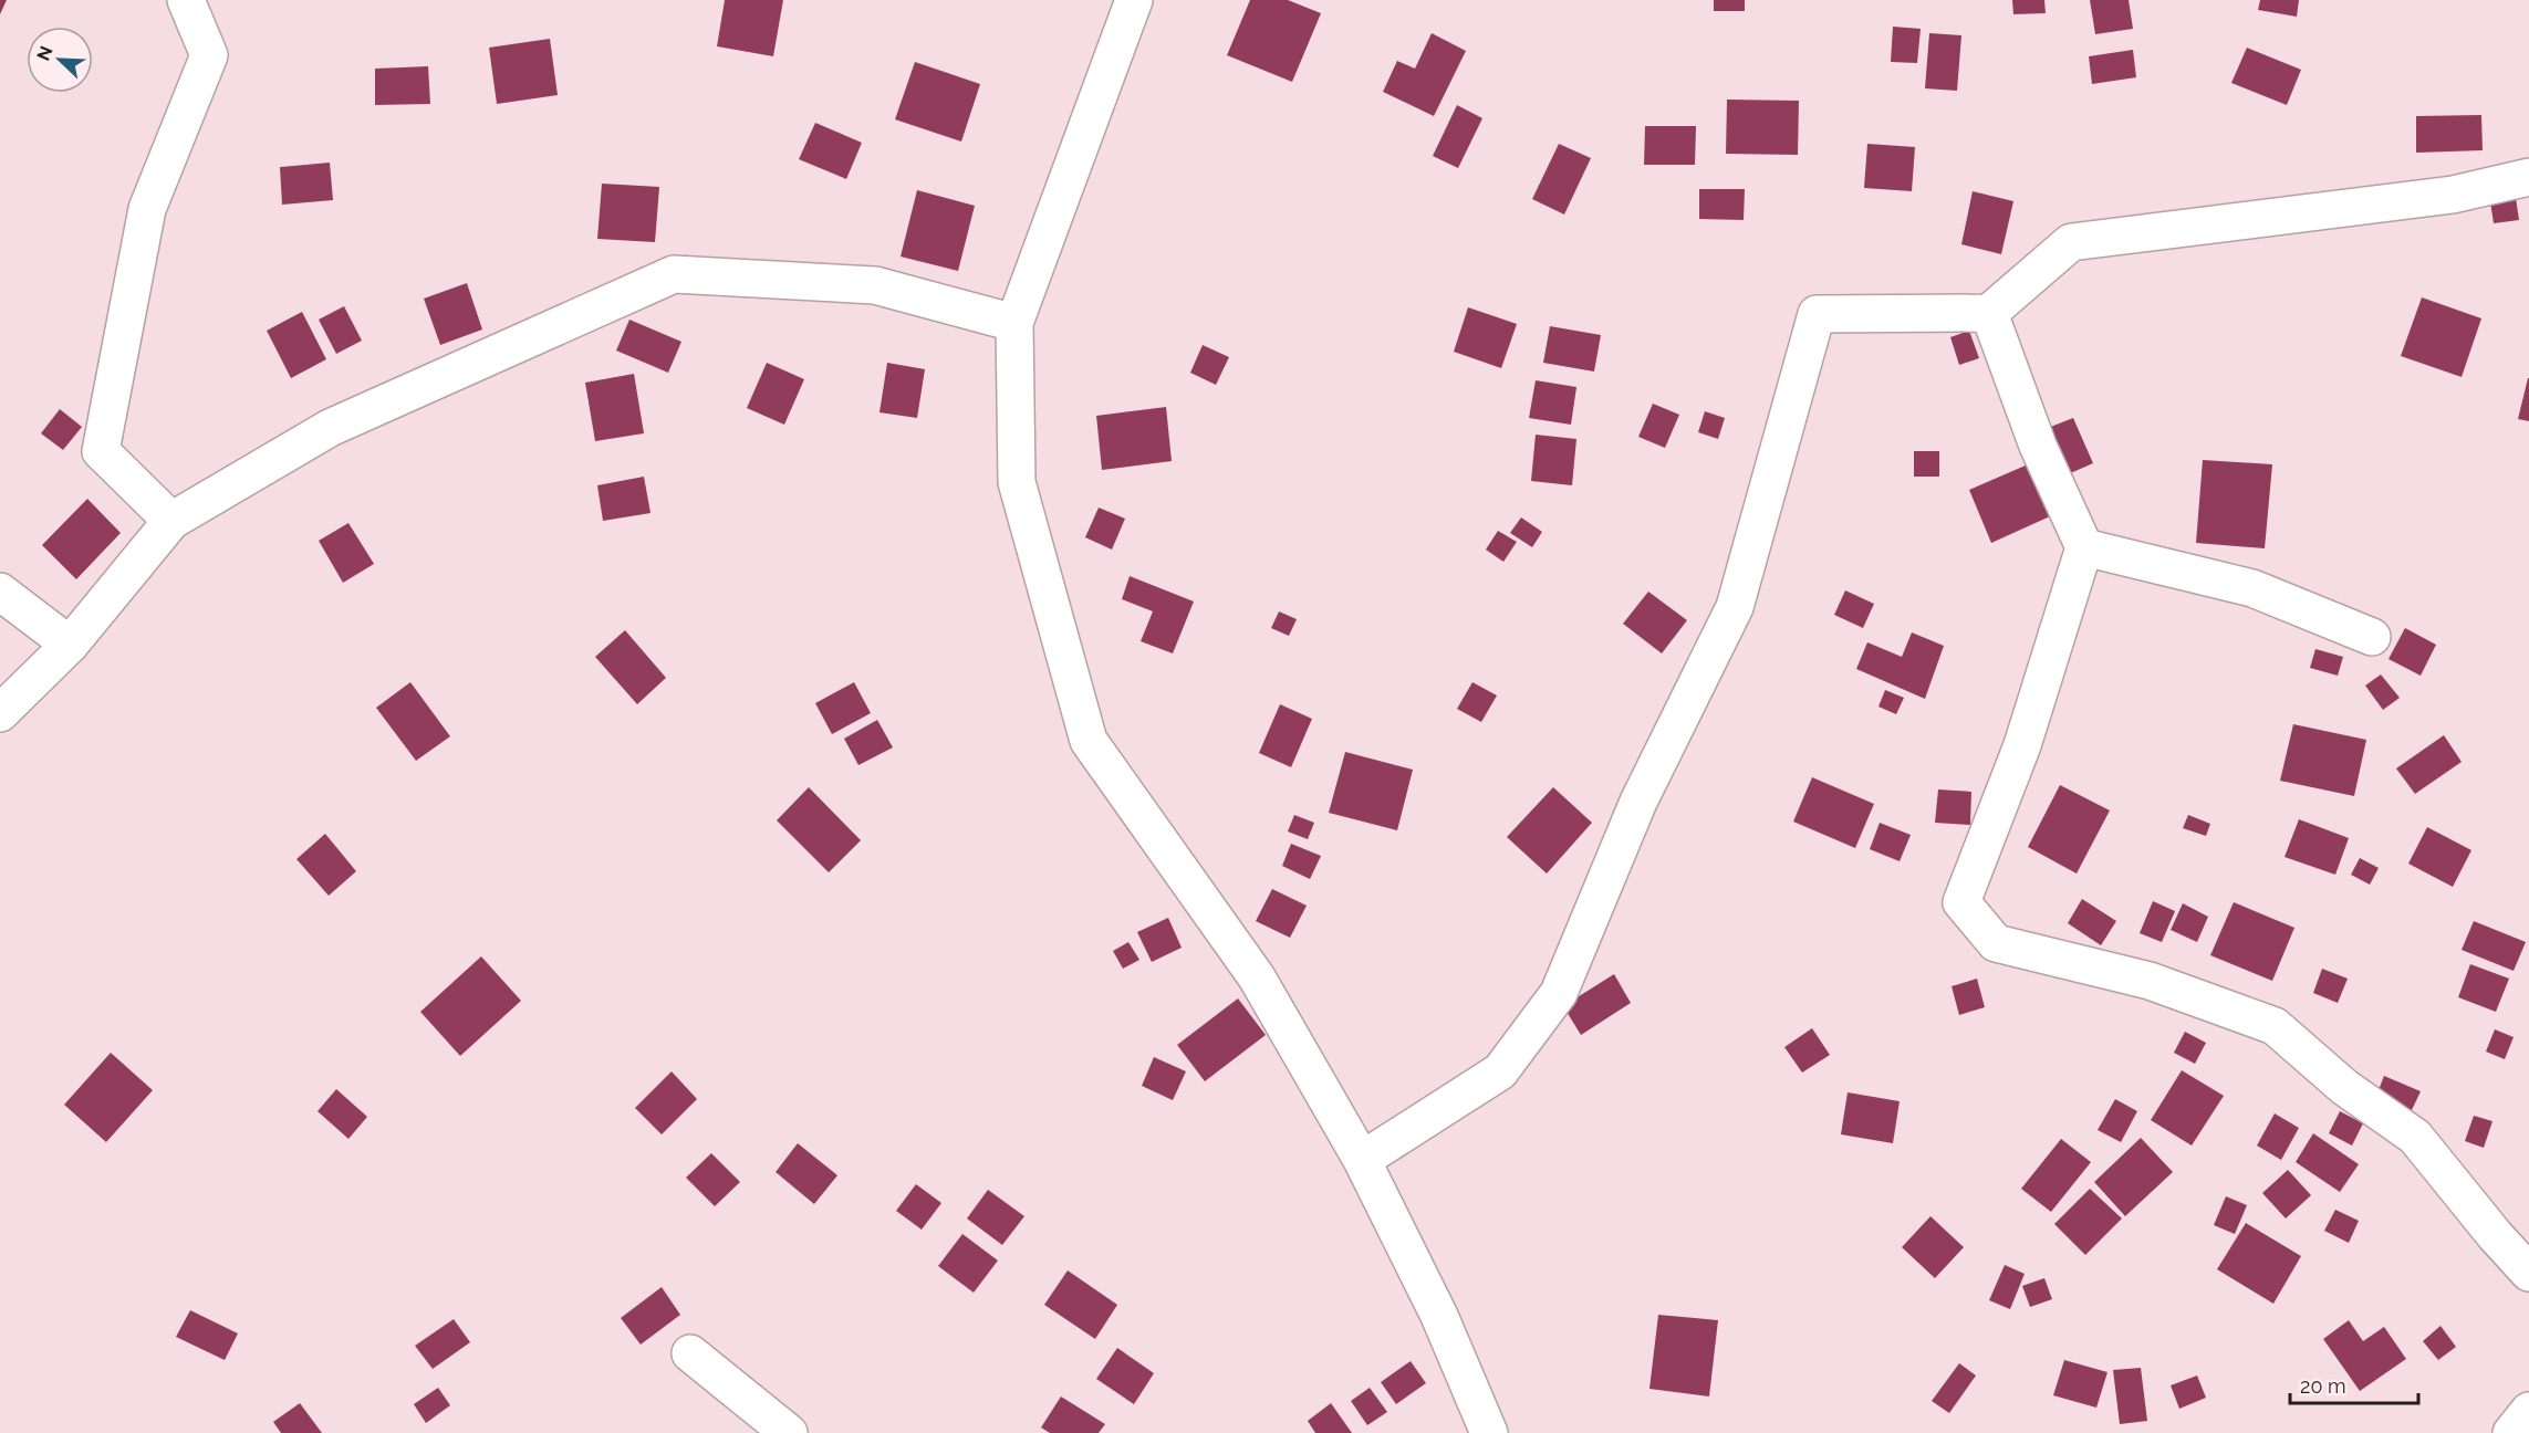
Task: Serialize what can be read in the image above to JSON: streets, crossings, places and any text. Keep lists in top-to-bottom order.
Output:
{
  "scale_bar": "20 m",
  "north": "top left"
}
